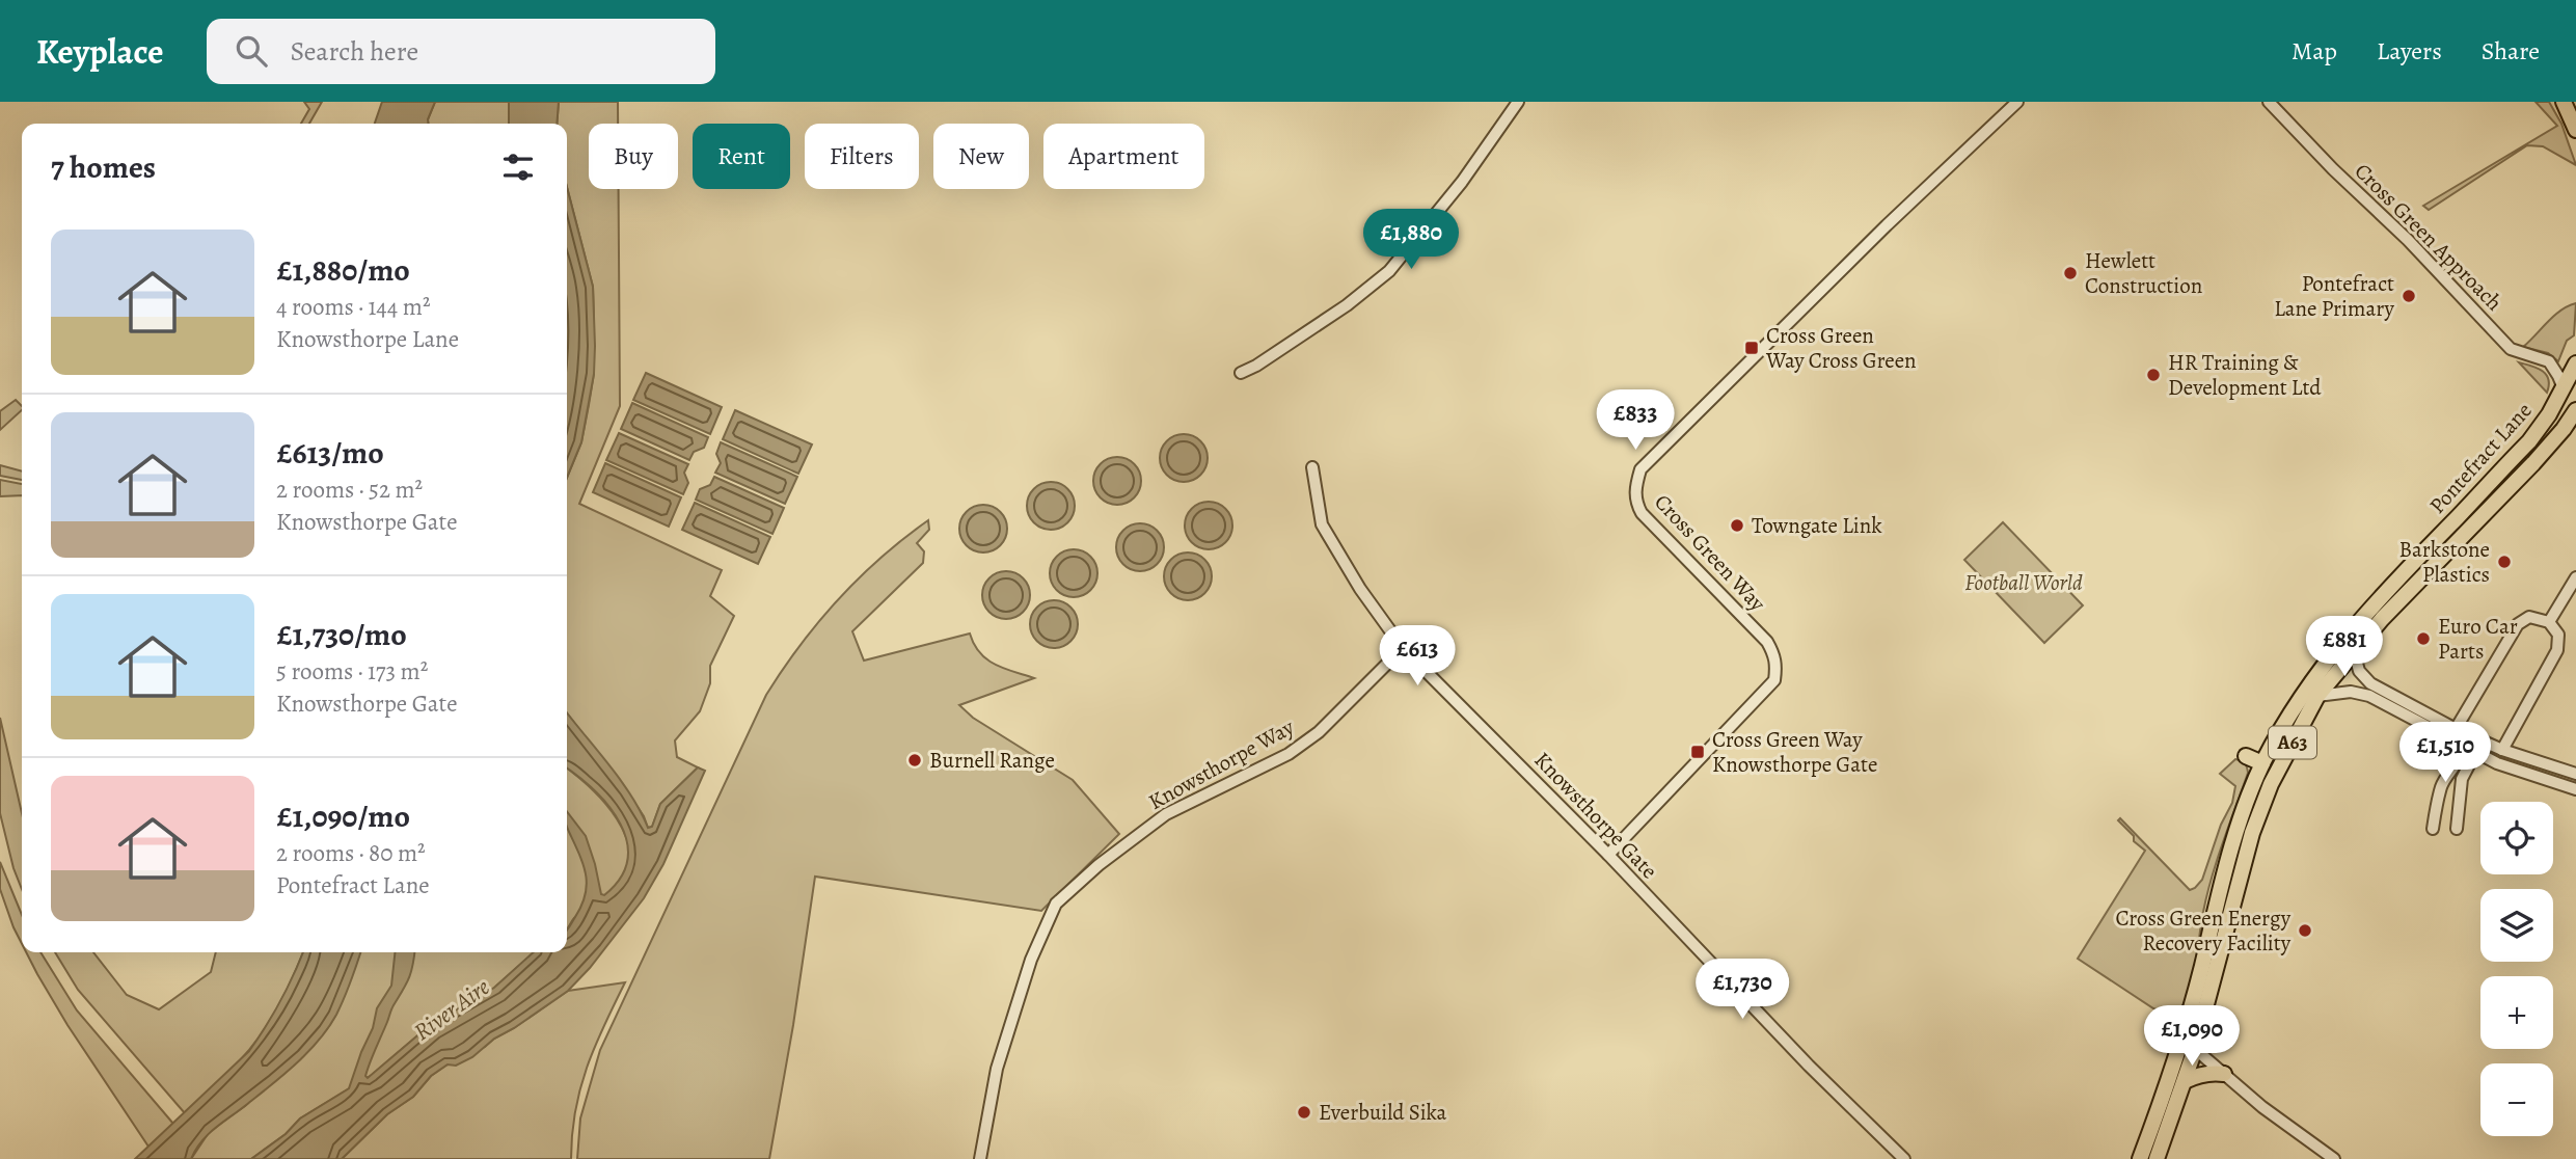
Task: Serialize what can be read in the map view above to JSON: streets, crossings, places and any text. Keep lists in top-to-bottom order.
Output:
{
  "streets": {
    "highway": ["Pontefract Lane", "A63"],
    "street": [
      "Cross Green Approach",
      "Cross Green Way",
      "Knowsthorpe Way",
      "Knowsthorpe Gate"
    ]
  },
  "crossings": [
    ["Cross Green Approach", "Pontefract Lane"],
    ["Cross Green Way", "Knowsthorpe Gate"],
    ["Knowsthorpe Way", "Knowsthorpe Gate"]
  ],
  "water": ["River Aire"],
  "parks": ["Football World"],
  "places": {
    "other": [
      "Hewlett Construction",
      "Pontefract Lane Primary",
      "HR Training & Development Ltd",
      "Towngate Link",
      "Barkstone Plastics",
      "Euro Car Parts",
      "Burnell Range",
      "Cross Green Energy Recovery Facility",
      "Everbuild Sika"
    ],
    "transit": ["Cross Green Way Cross Green", "Cross Green Way Knowsthorpe Gate"]
  },
  "page": {
    "header": "Keyplace",
    "search": "Search here",
    "nav": ["Map", "Layers", "Share"],
    "chip": [
      "Buy",
      "Rent",
      "Filters",
      "New",
      "Apartment"
    ],
    "heading": "7 homes",
    "price": [
      "£1,880",
      "£833",
      "£881",
      "£613",
      "£1,510",
      "£1,730",
      "£1,090"
    ],
    "list": [
      {
        "name": "£1,880/mo",
        "note": "4 rooms · 144 m² · Knowsthorpe Lane"
      },
      {
        "name": "£613/mo",
        "note": "2 rooms · 52 m² · Knowsthorpe Gate"
      },
      {
        "name": "£1,730/mo",
        "note": "5 rooms · 173 m² · Knowsthorpe Gate"
      },
      {
        "name": "£1,090/mo",
        "note": "2 rooms · 80 m² · Pontefract Lane"
      }
    ],
    "map_buttons": ["+", "−"]
  }
}
